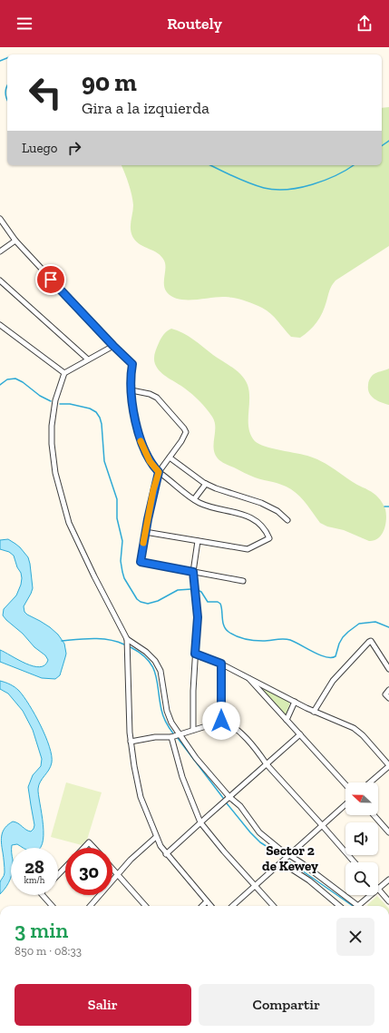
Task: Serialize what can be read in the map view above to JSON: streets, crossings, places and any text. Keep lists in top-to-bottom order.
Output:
{
  "districts": ["Sector 2 de Kewey"],
  "north": "left",
  "page": {
    "header": "Routely",
    "turn": ["90 m", "Gira a la izquierda"],
    "then": "Luego",
    "speed": "28 km/h",
    "limit": "30",
    "heading": ["3 min", "850 m · 08:33"],
    "buttons": ["Salir", "Compartir"]
  }
}
